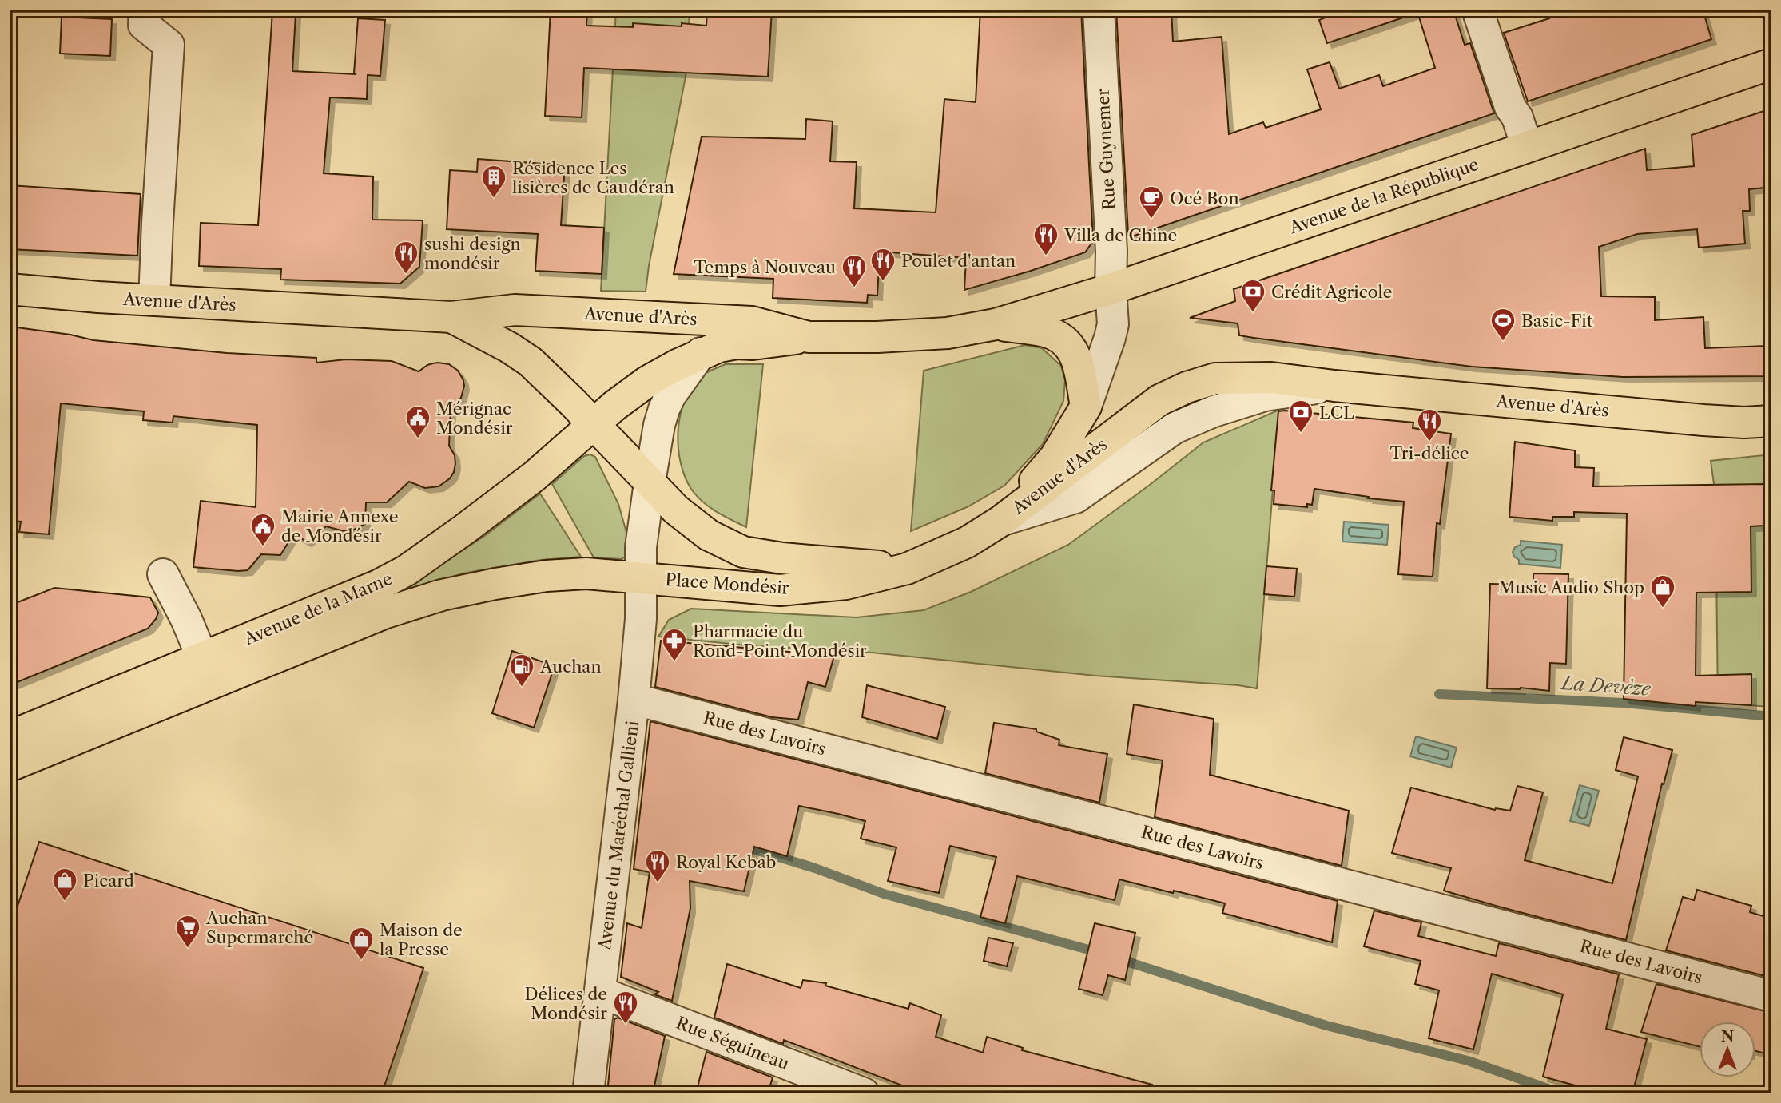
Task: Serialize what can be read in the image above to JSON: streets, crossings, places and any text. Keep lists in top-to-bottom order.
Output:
{
  "streets": {
    "main road": [
      "Avenue de la République",
      "Avenue d'Arès",
      "Place Mondésir",
      "Avenue de la Marne"
    ],
    "street": [
      "Rue Guynemer",
      "Rue des Lavoirs",
      "Avenue du Maréchal Gallieni",
      "Rue Séguineau"
    ]
  },
  "crossings": [
    ["Rue Guynemer", "Avenue de la République"],
    ["Avenue de la République", "Avenue d'Arès"],
    ["Avenue d'Arès", "Place Mondésir"],
    ["Avenue d'Arès", "Avenue de la Marne"],
    ["Place Mondésir", "Avenue de la Marne"],
    ["Place Mondésir", "Avenue du Maréchal Gallieni"],
    ["Avenue de la Marne", "Avenue du Maréchal Gallieni"],
    ["Rue des Lavoirs", "Avenue du Maréchal Gallieni"],
    ["Avenue du Maréchal Gallieni", "Rue Séguineau"]
  ],
  "water": ["La Devèze"],
  "places": {
    "building": ["Résidence Les lisières de Caudéran"],
    "cafe": ["Océ Bon"],
    "restaurant": [
      "Villa de Chine",
      "sushi design mondésir",
      "Poulet d'antan",
      "Temps à Nouveau",
      "Tri-délice",
      "Royal Kebab",
      "Délices de Mondésir"
    ],
    "bank": ["Crédit Agricole", "LCL"],
    "sports": ["Basic-Fit"],
    "public building": ["Mérignac Mondésir", "Mairie Annexe de Mondésir"],
    "shop": ["Music Audio Shop", "Picard", "Maison de la Presse"],
    "pharmacy": ["Pharmacie du Rond-Point Mondésir"],
    "fuel station": ["Auchan"],
    "supermarket": ["Auchan Supermarché"]
  },
  "north": "top"
}
